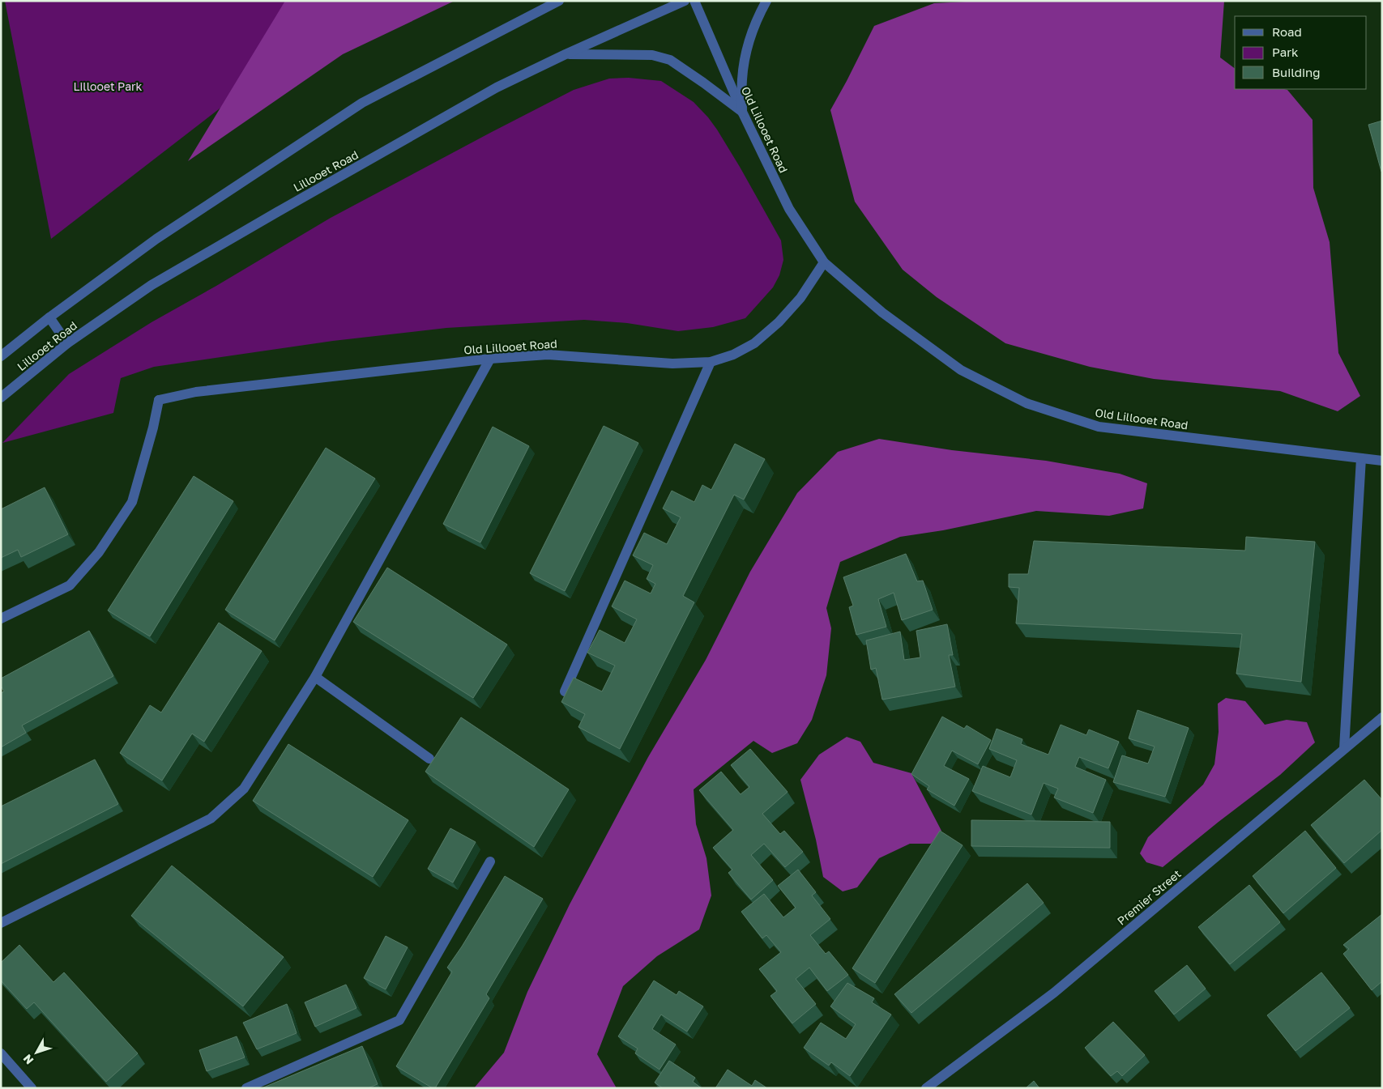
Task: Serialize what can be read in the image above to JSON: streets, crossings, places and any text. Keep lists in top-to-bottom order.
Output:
{
  "streets": {
    "street": ["Old Lillooet Road", "Lillooet Road", "Premier Street"]
  },
  "parks": ["Lillooet Park"],
  "legend": ["Road", "Park", "Building"],
  "north": "bottom left"
}
